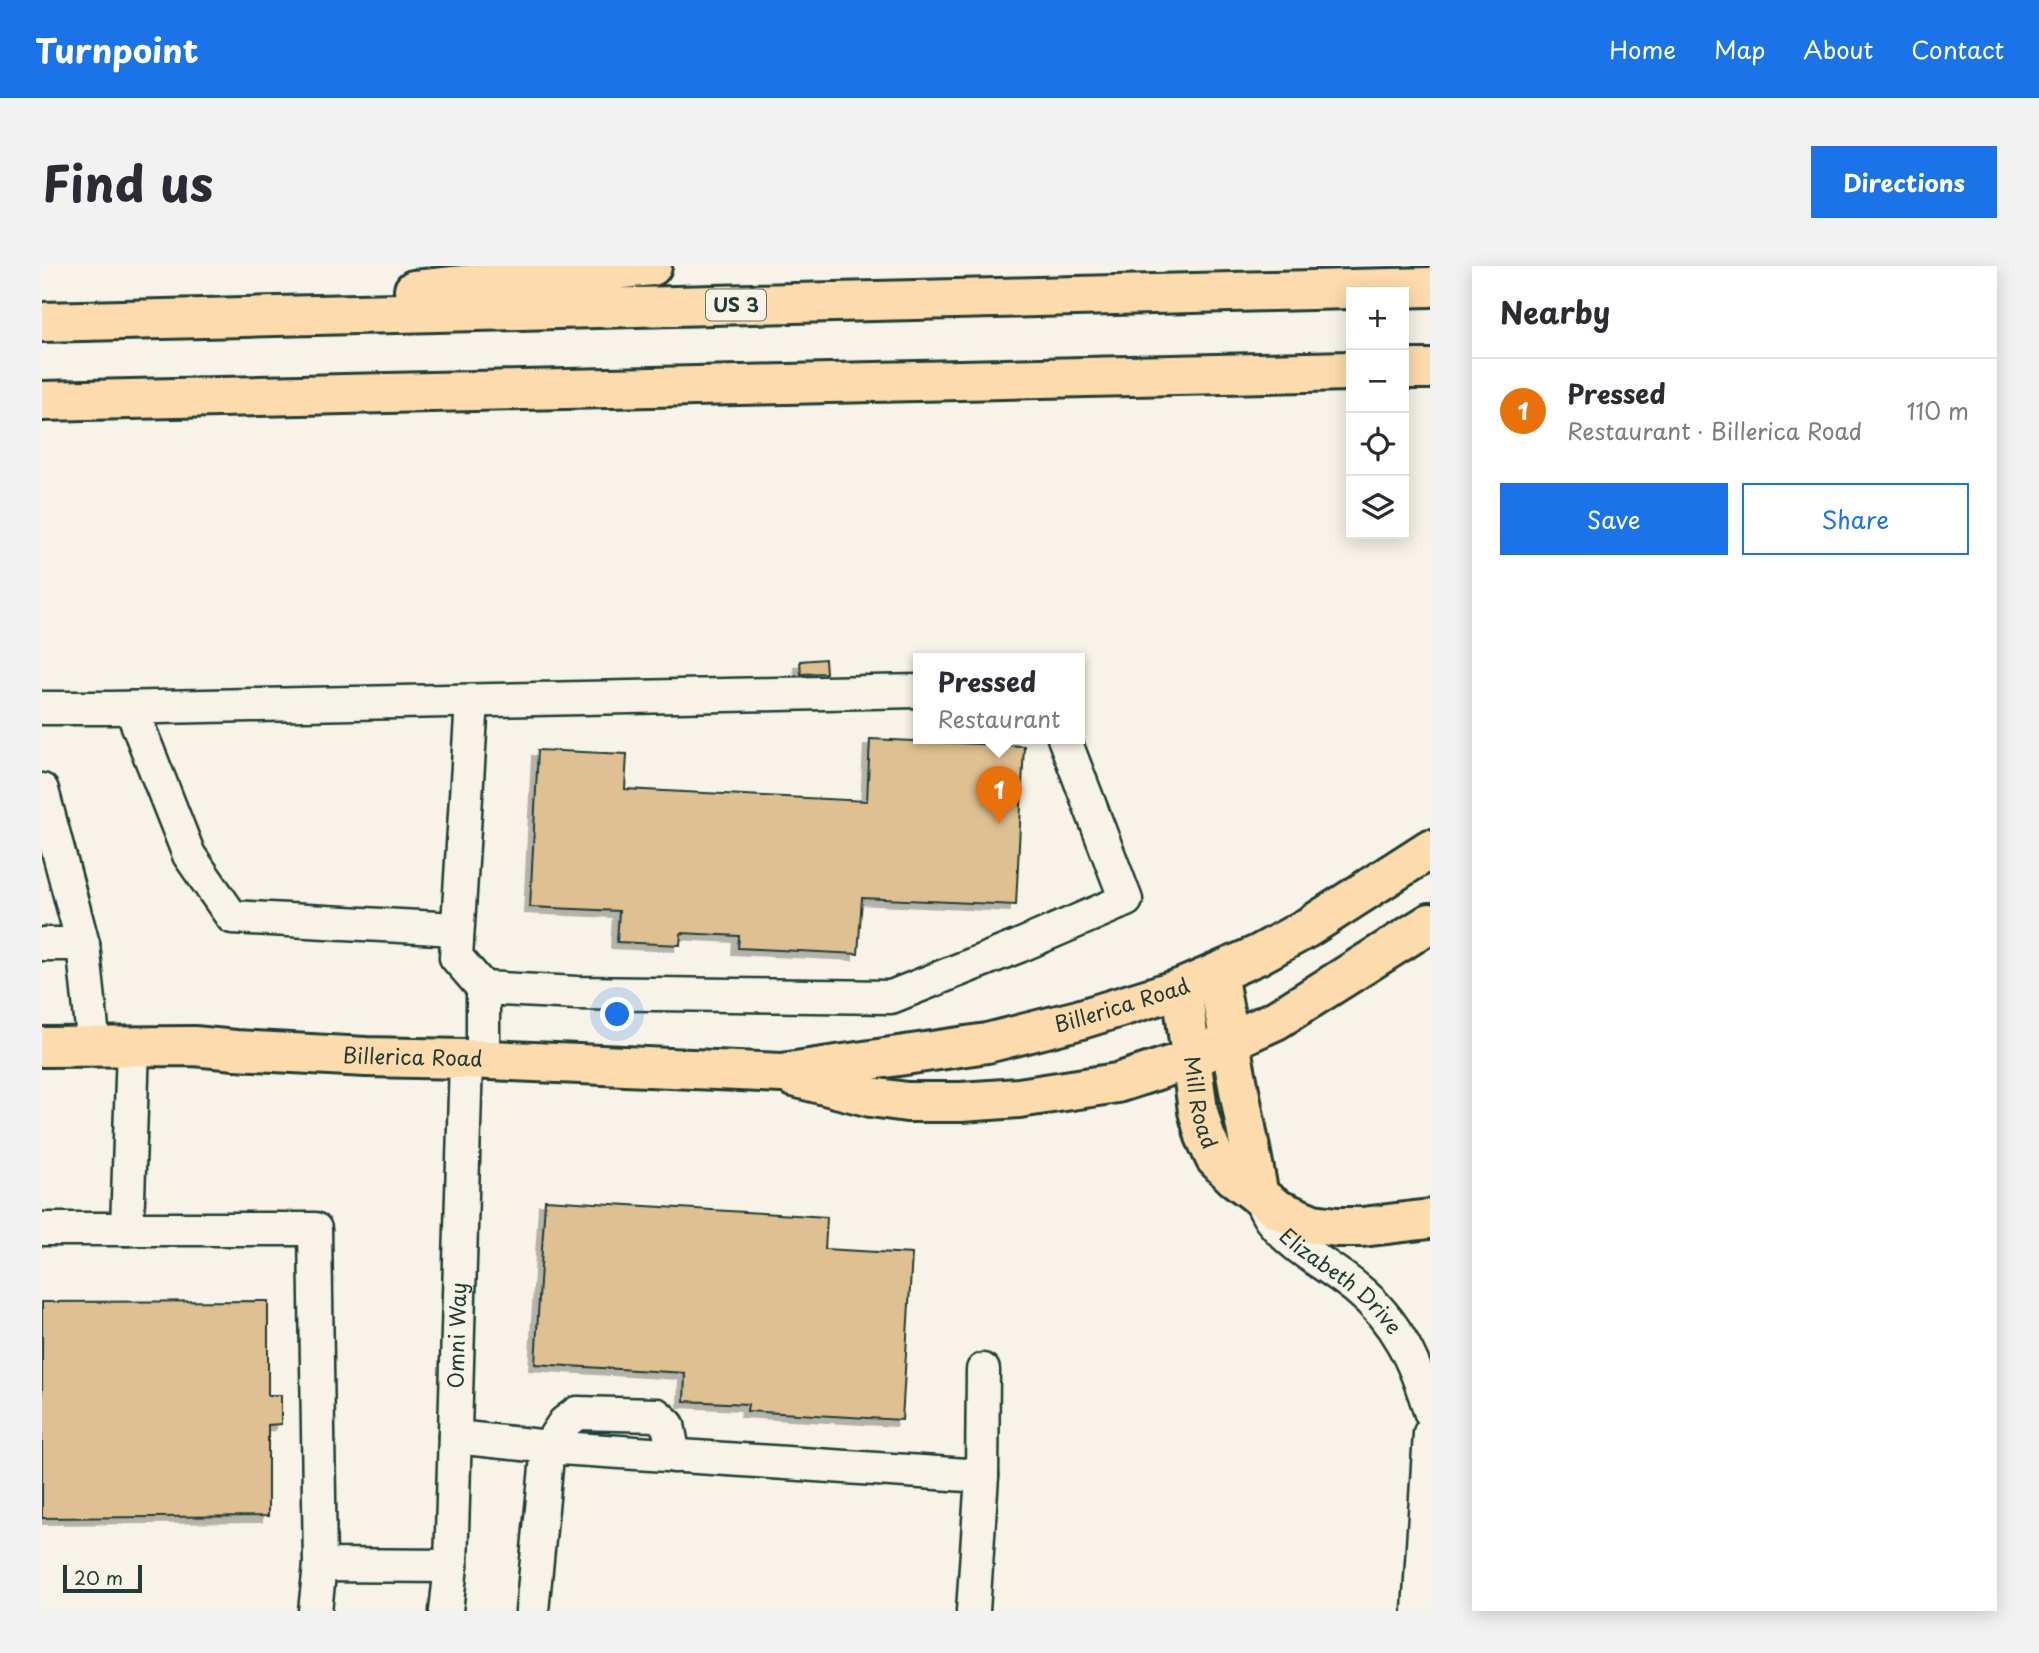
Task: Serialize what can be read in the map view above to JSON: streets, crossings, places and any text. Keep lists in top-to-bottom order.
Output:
{
  "streets": {
    "main road": ["US 3", "Billerica Road", "Mill Road"],
    "street": ["Elizabeth Drive", "Omni Way"]
  },
  "crossings": [
    ["Billerica Road", "Mill Road"],
    ["Billerica Road", "Omni Way"],
    ["Mill Road", "Elizabeth Drive"]
  ],
  "scale_bar": "20 m",
  "page": {
    "header": "Turnpoint",
    "nav": [
      "Home",
      "Map",
      "About",
      "Contact"
    ],
    "title": "Find us",
    "buttons": [
      "Directions",
      ["Save", "Share"]
    ],
    "heading": "Nearby",
    "map_buttons": ["+", "−"],
    "list": [
      {
        "mark": "1",
        "name": "Pressed",
        "note": "Restaurant · Billerica Road",
        "value": "110 m"
      }
    ],
    "popup": ["Pressed", "Restaurant"],
    "pins": "1",
    "scale": "20 m"
  }
}
